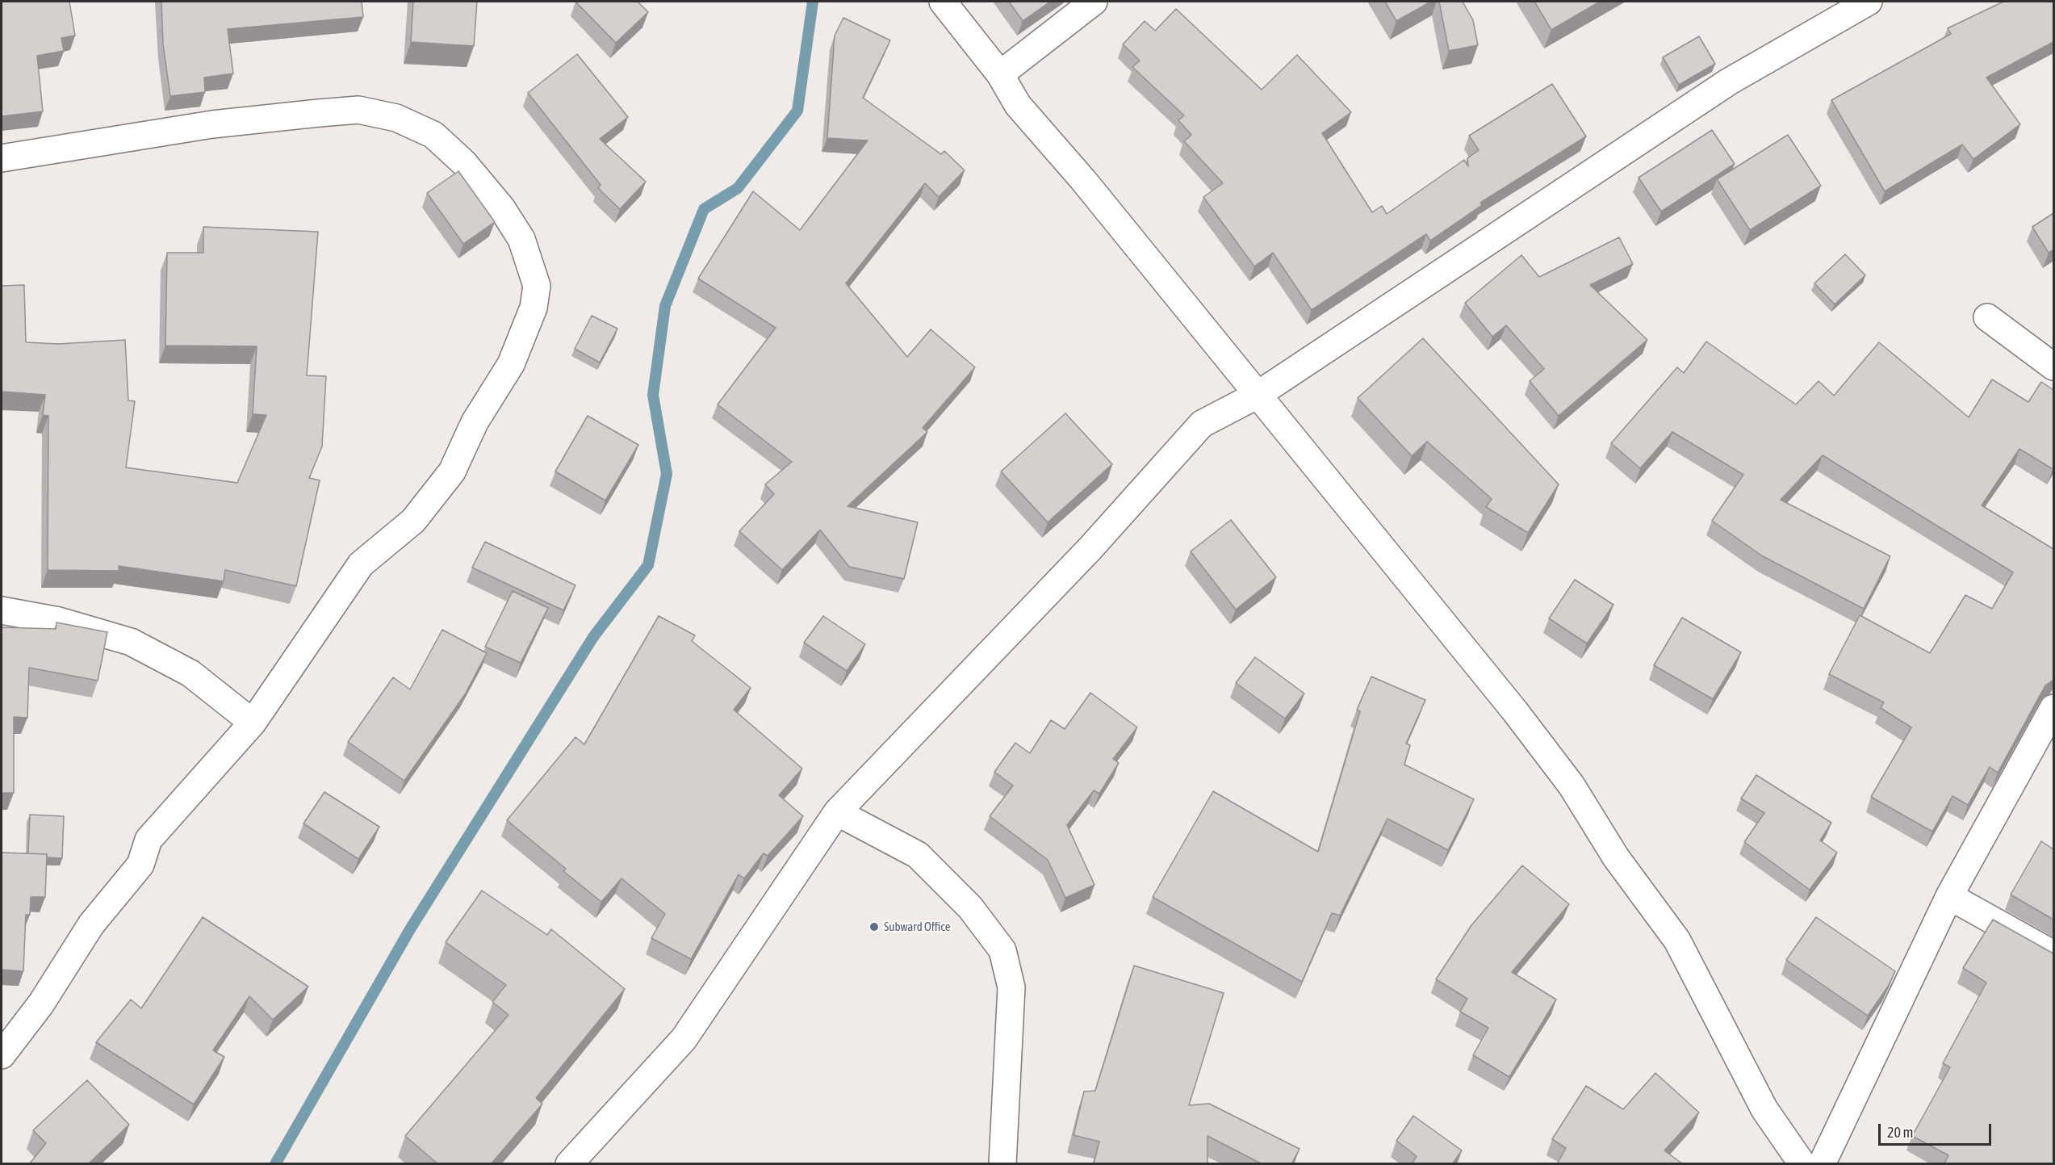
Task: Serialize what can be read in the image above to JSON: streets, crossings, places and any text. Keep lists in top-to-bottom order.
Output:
{
  "places": ["Subward Office"],
  "scale_bar": "20 m"
}
